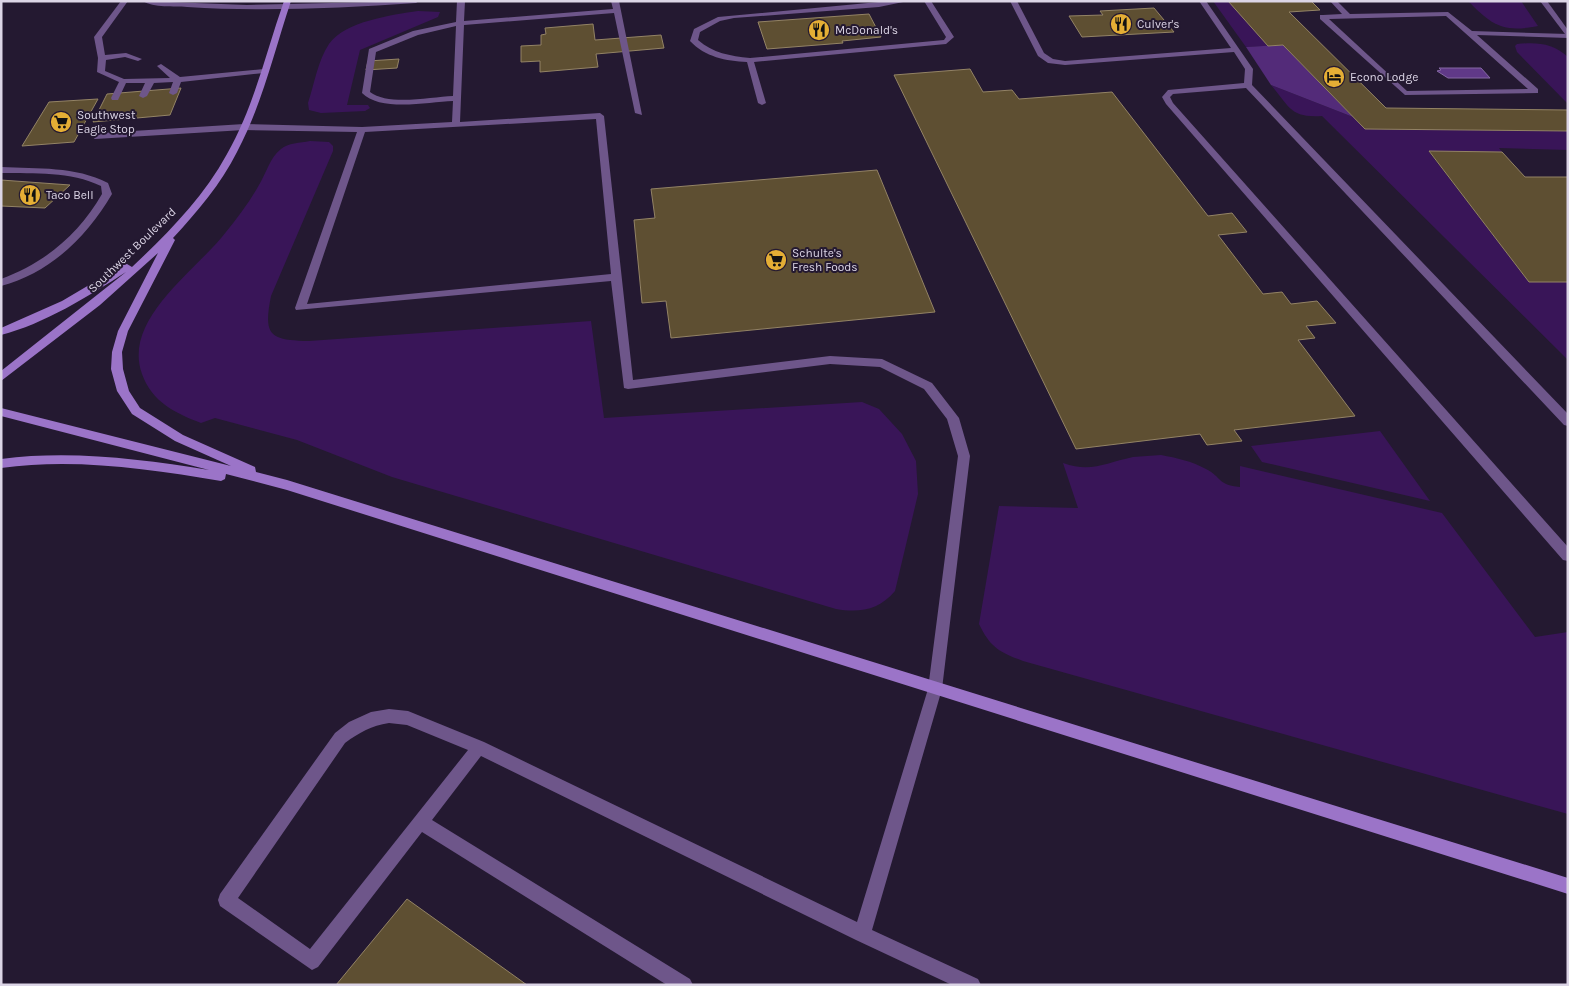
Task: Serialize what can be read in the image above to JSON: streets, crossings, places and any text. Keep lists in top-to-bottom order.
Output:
{
  "streets": {
    "main road": ["Southwest Boulevard"]
  },
  "places": {
    "restaurant": ["Culver's", "McDonald's", "Taco Bell"],
    "hotel": ["Econo Lodge"],
    "supermarket": ["Southwest Eagle Stop", "Schulte's Fresh Foods"]
  }
}
